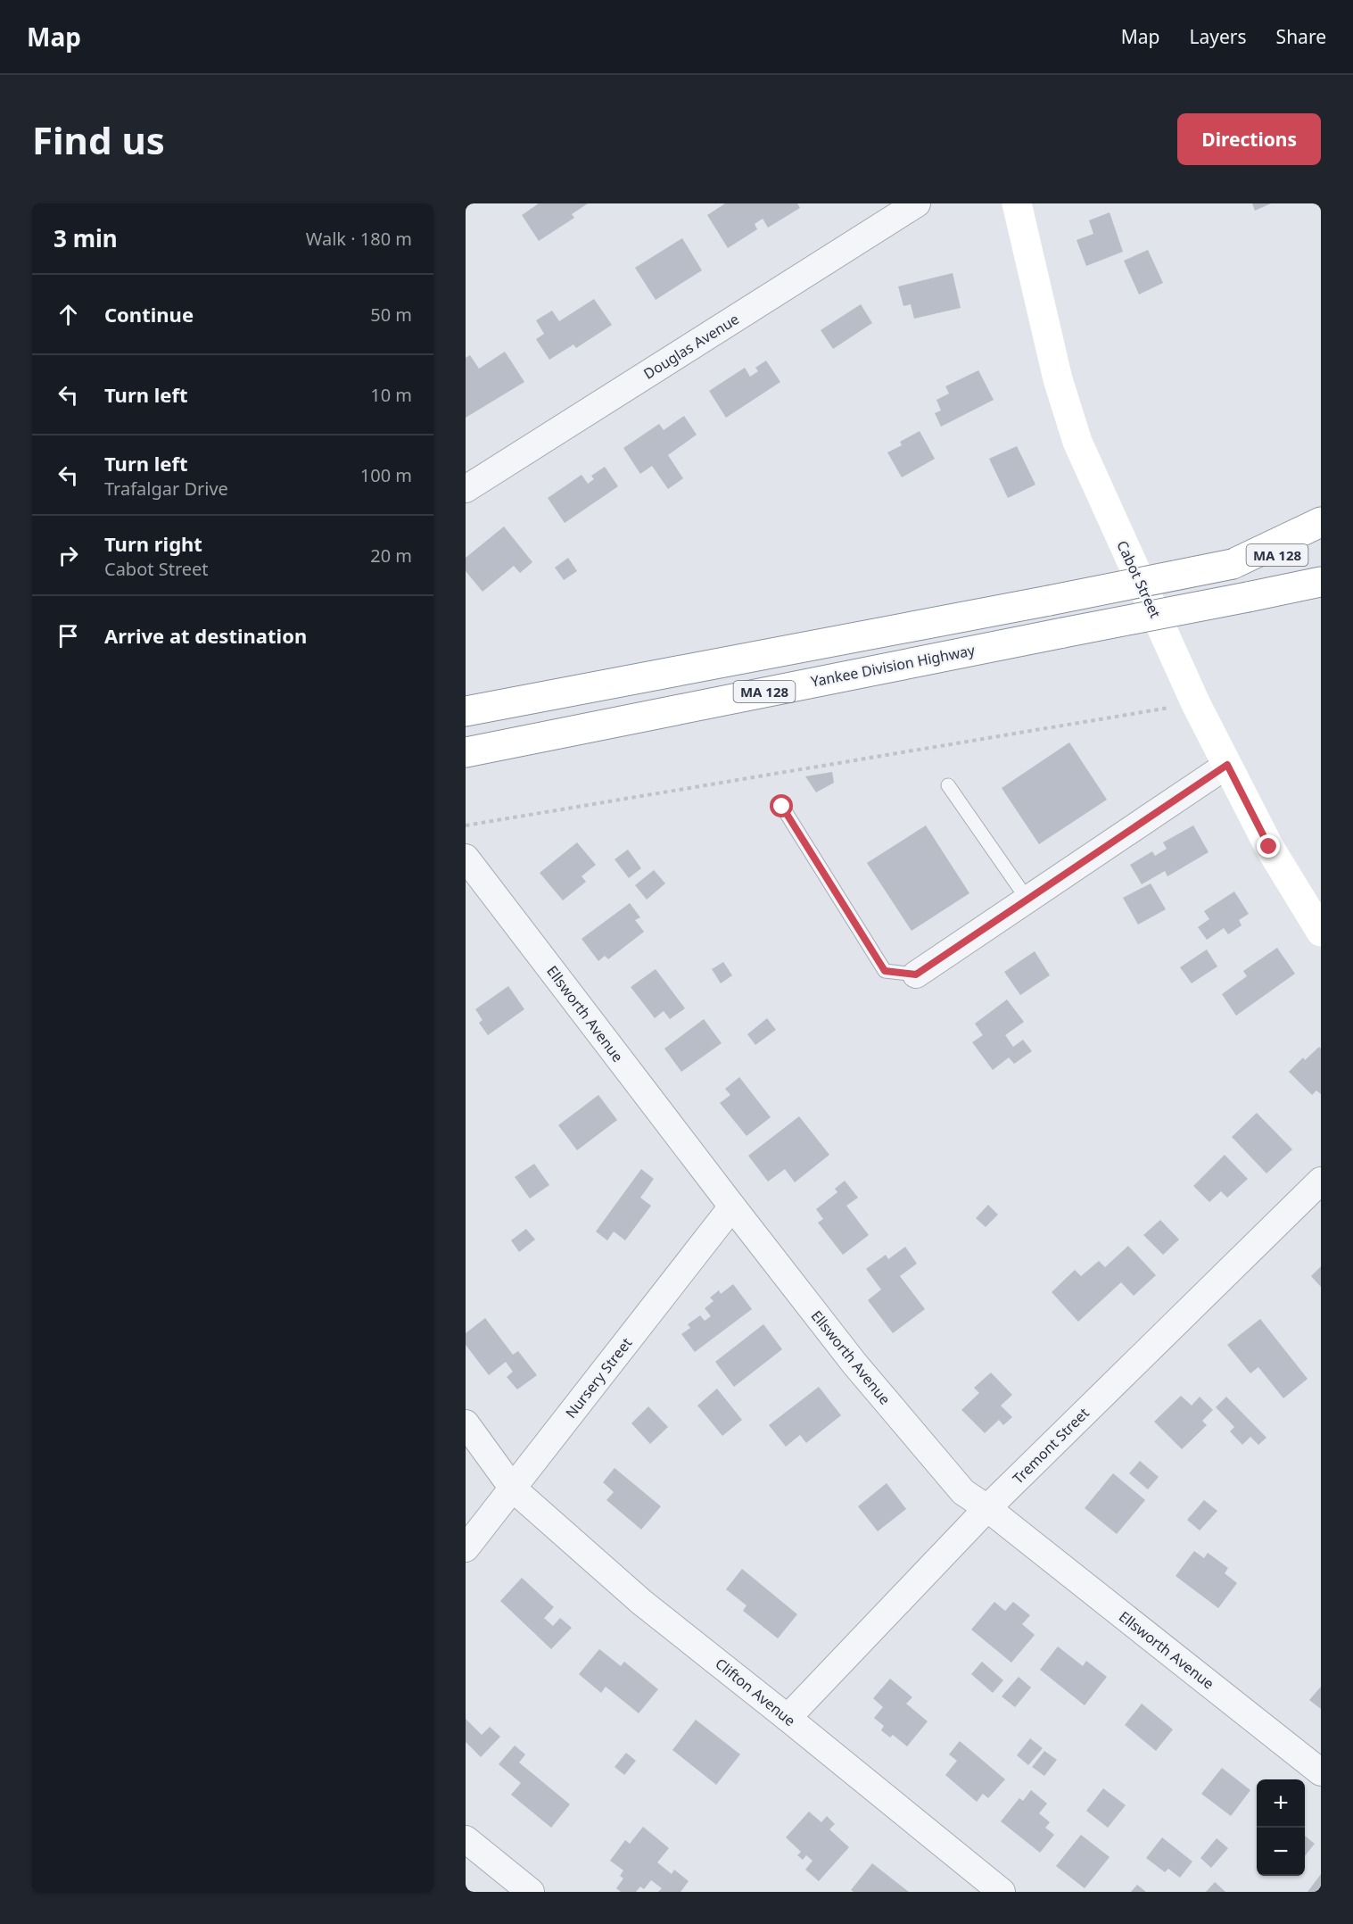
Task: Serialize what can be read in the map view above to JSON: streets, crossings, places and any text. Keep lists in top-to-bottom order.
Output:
{
  "streets": {
    "main road": ["MA 128", "Cabot Street", "Yankee Division Highway"],
    "street": [
      "Douglas Avenue",
      "Ellsworth Avenue",
      "Nursery Street",
      "Tremont Street",
      "Clifton Avenue"
    ]
  },
  "crossings": [
    ["Ellsworth Avenue", "Nursery Street"],
    ["Ellsworth Avenue", "Tremont Street"],
    ["Nursery Street", "Clifton Avenue"],
    ["Tremont Street", "Clifton Avenue"]
  ],
  "page": {
    "header": "Map",
    "nav": ["Map", "Layers", "Share"],
    "buttons": "Directions",
    "title": "Find us",
    "heading": ["3 min", "Walk · 180 m"],
    "list": [
      ["Continue", "50 m"],
      ["Turn left", "10 m"],
      ["Turn left", "Trafalgar Drive", "100 m"],
      ["Turn right", "Cabot Street", "20 m"],
      "Arrive at destination"
    ],
    "map_buttons": ["+", "−"]
  }
}
